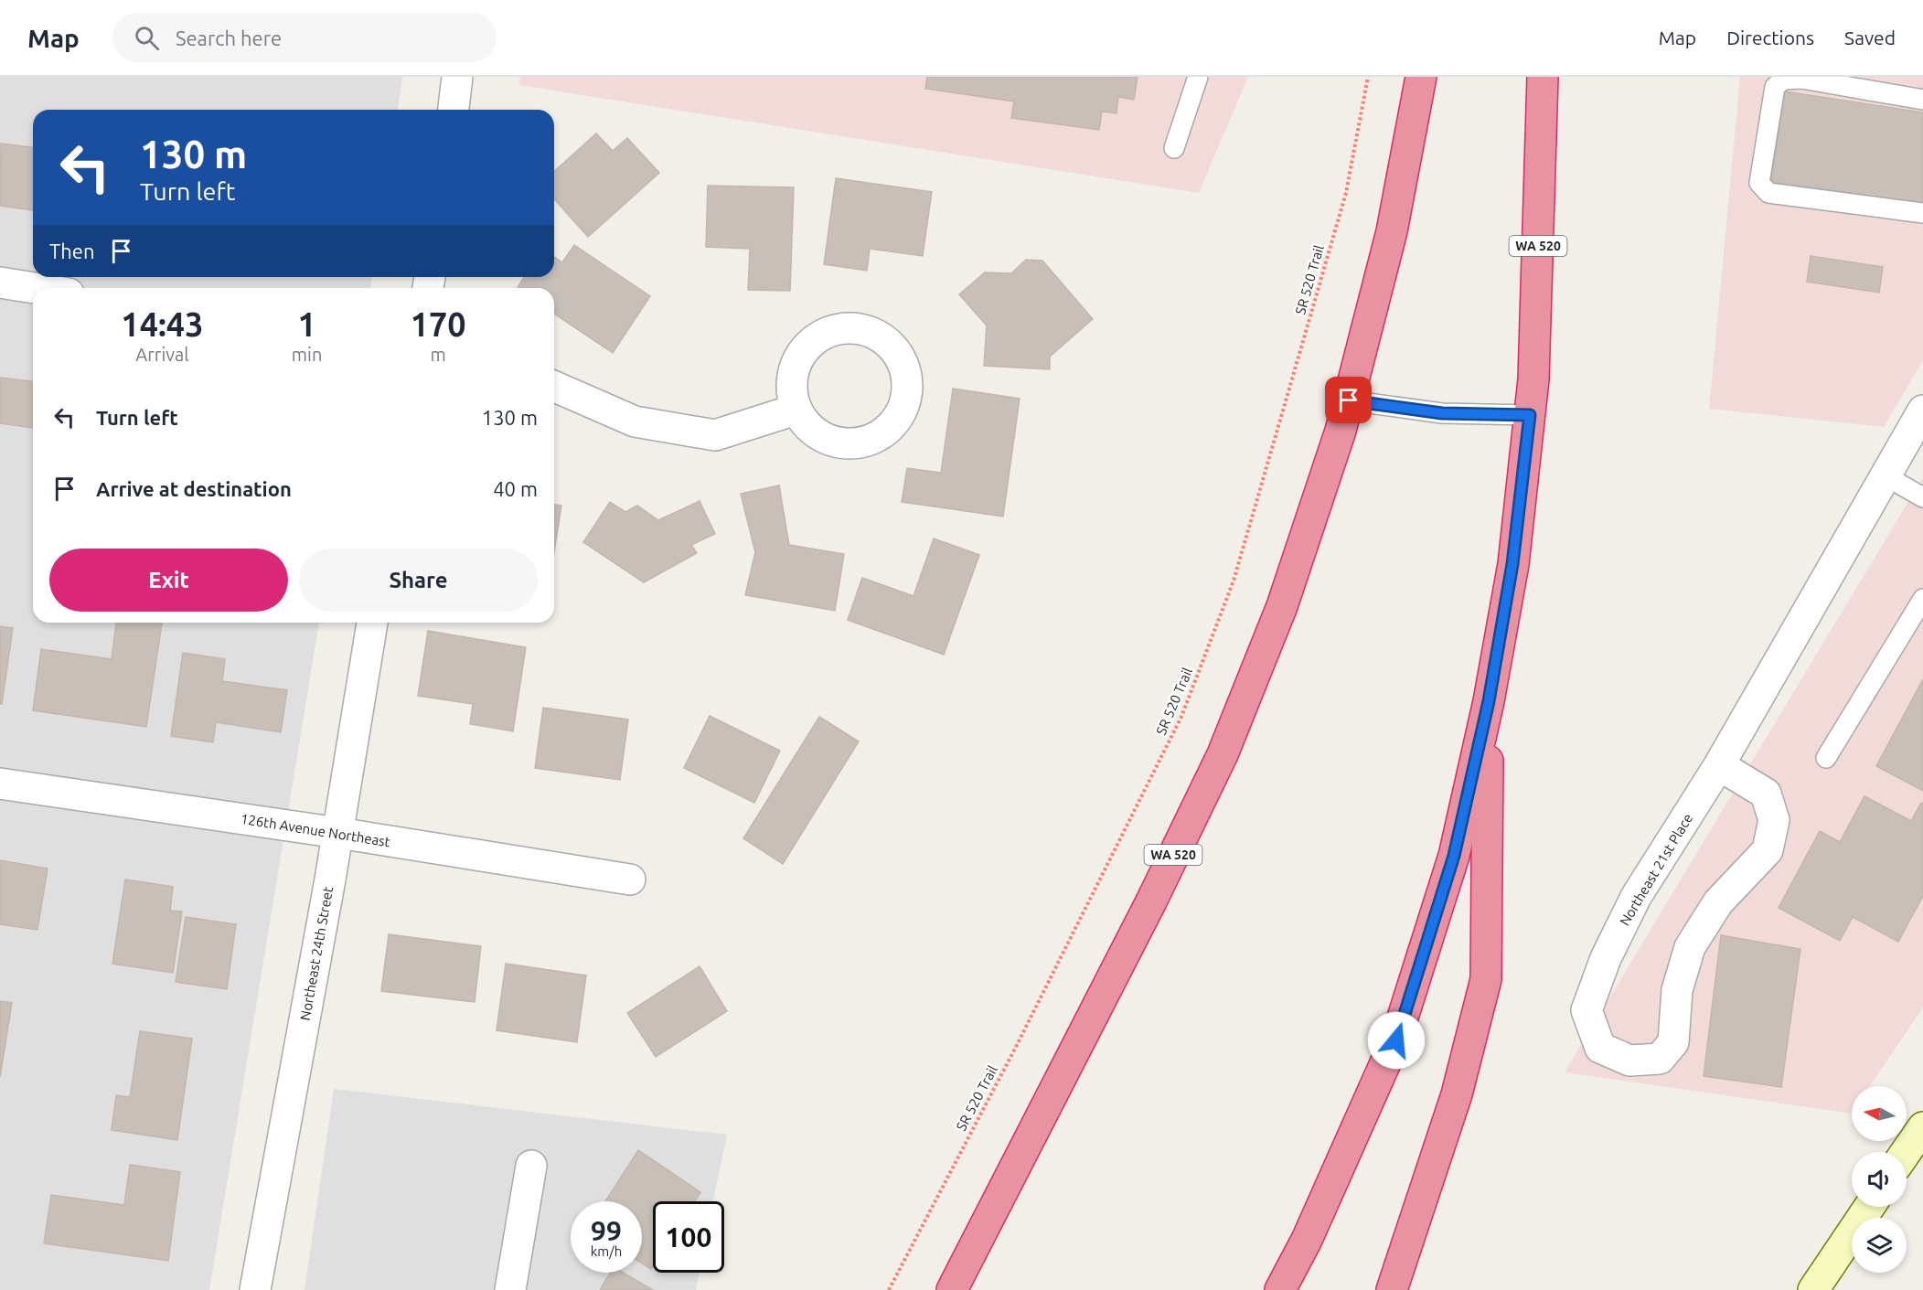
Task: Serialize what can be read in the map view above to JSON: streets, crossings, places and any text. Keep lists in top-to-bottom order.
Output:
{
  "streets": {
    "highway": ["WA 520"],
    "street": ["126th Avenue Northeast", "Northeast 21st Place", "Northeast 24th Street"],
    "path": ["SR 520 Trail"]
  },
  "crossings": [
    ["126th Avenue Northeast", "Northeast 24th Street"]
  ],
  "north": "left",
  "page": {
    "header": "Map",
    "search": "Search here",
    "nav": ["Map", "Directions", "Saved"],
    "turn": ["130 m", "Turn left"],
    "then": "Then",
    "eta": [
      "14:43",
      "Arrival",
      "1",
      "min",
      "170",
      "m"
    ],
    "list": [
      {
        "name": "Turn left",
        "value": "130 m"
      },
      {
        "name": "Arrive at destination",
        "value": "40 m"
      }
    ],
    "buttons": ["Exit", "Share"],
    "speed": "99 km/h",
    "limit": "100"
  }
}
